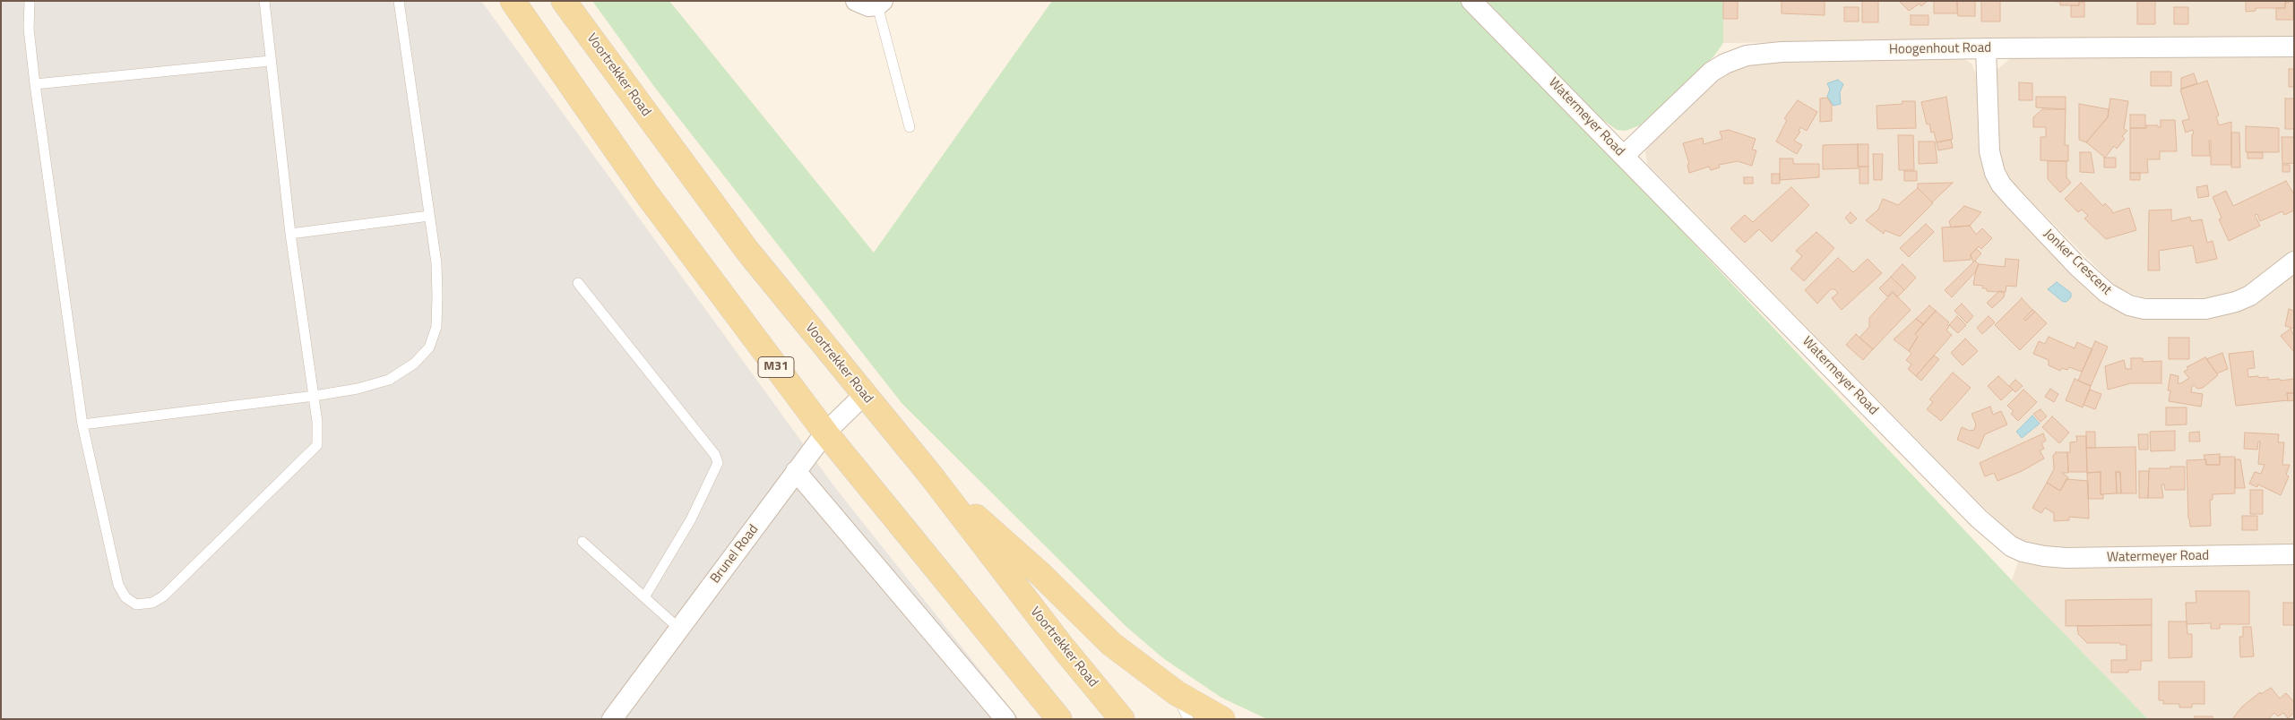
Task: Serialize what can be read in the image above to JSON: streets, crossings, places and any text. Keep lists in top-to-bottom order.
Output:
{
  "streets": {
    "main road": ["Voortrekker Road", "M31"],
    "street": [
      "Hoogenhout Road",
      "Watermeyer Road",
      "Jonker Crescent",
      "Brunel Road"
    ]
  },
  "crossings": [
    ["Hoogenhout Road", "Watermeyer Road"],
    ["Hoogenhout Road", "Jonker Crescent"],
    ["Voortrekker Road", "Brunel Road"],
    ["M31", "Brunel Road"]
  ]
}
